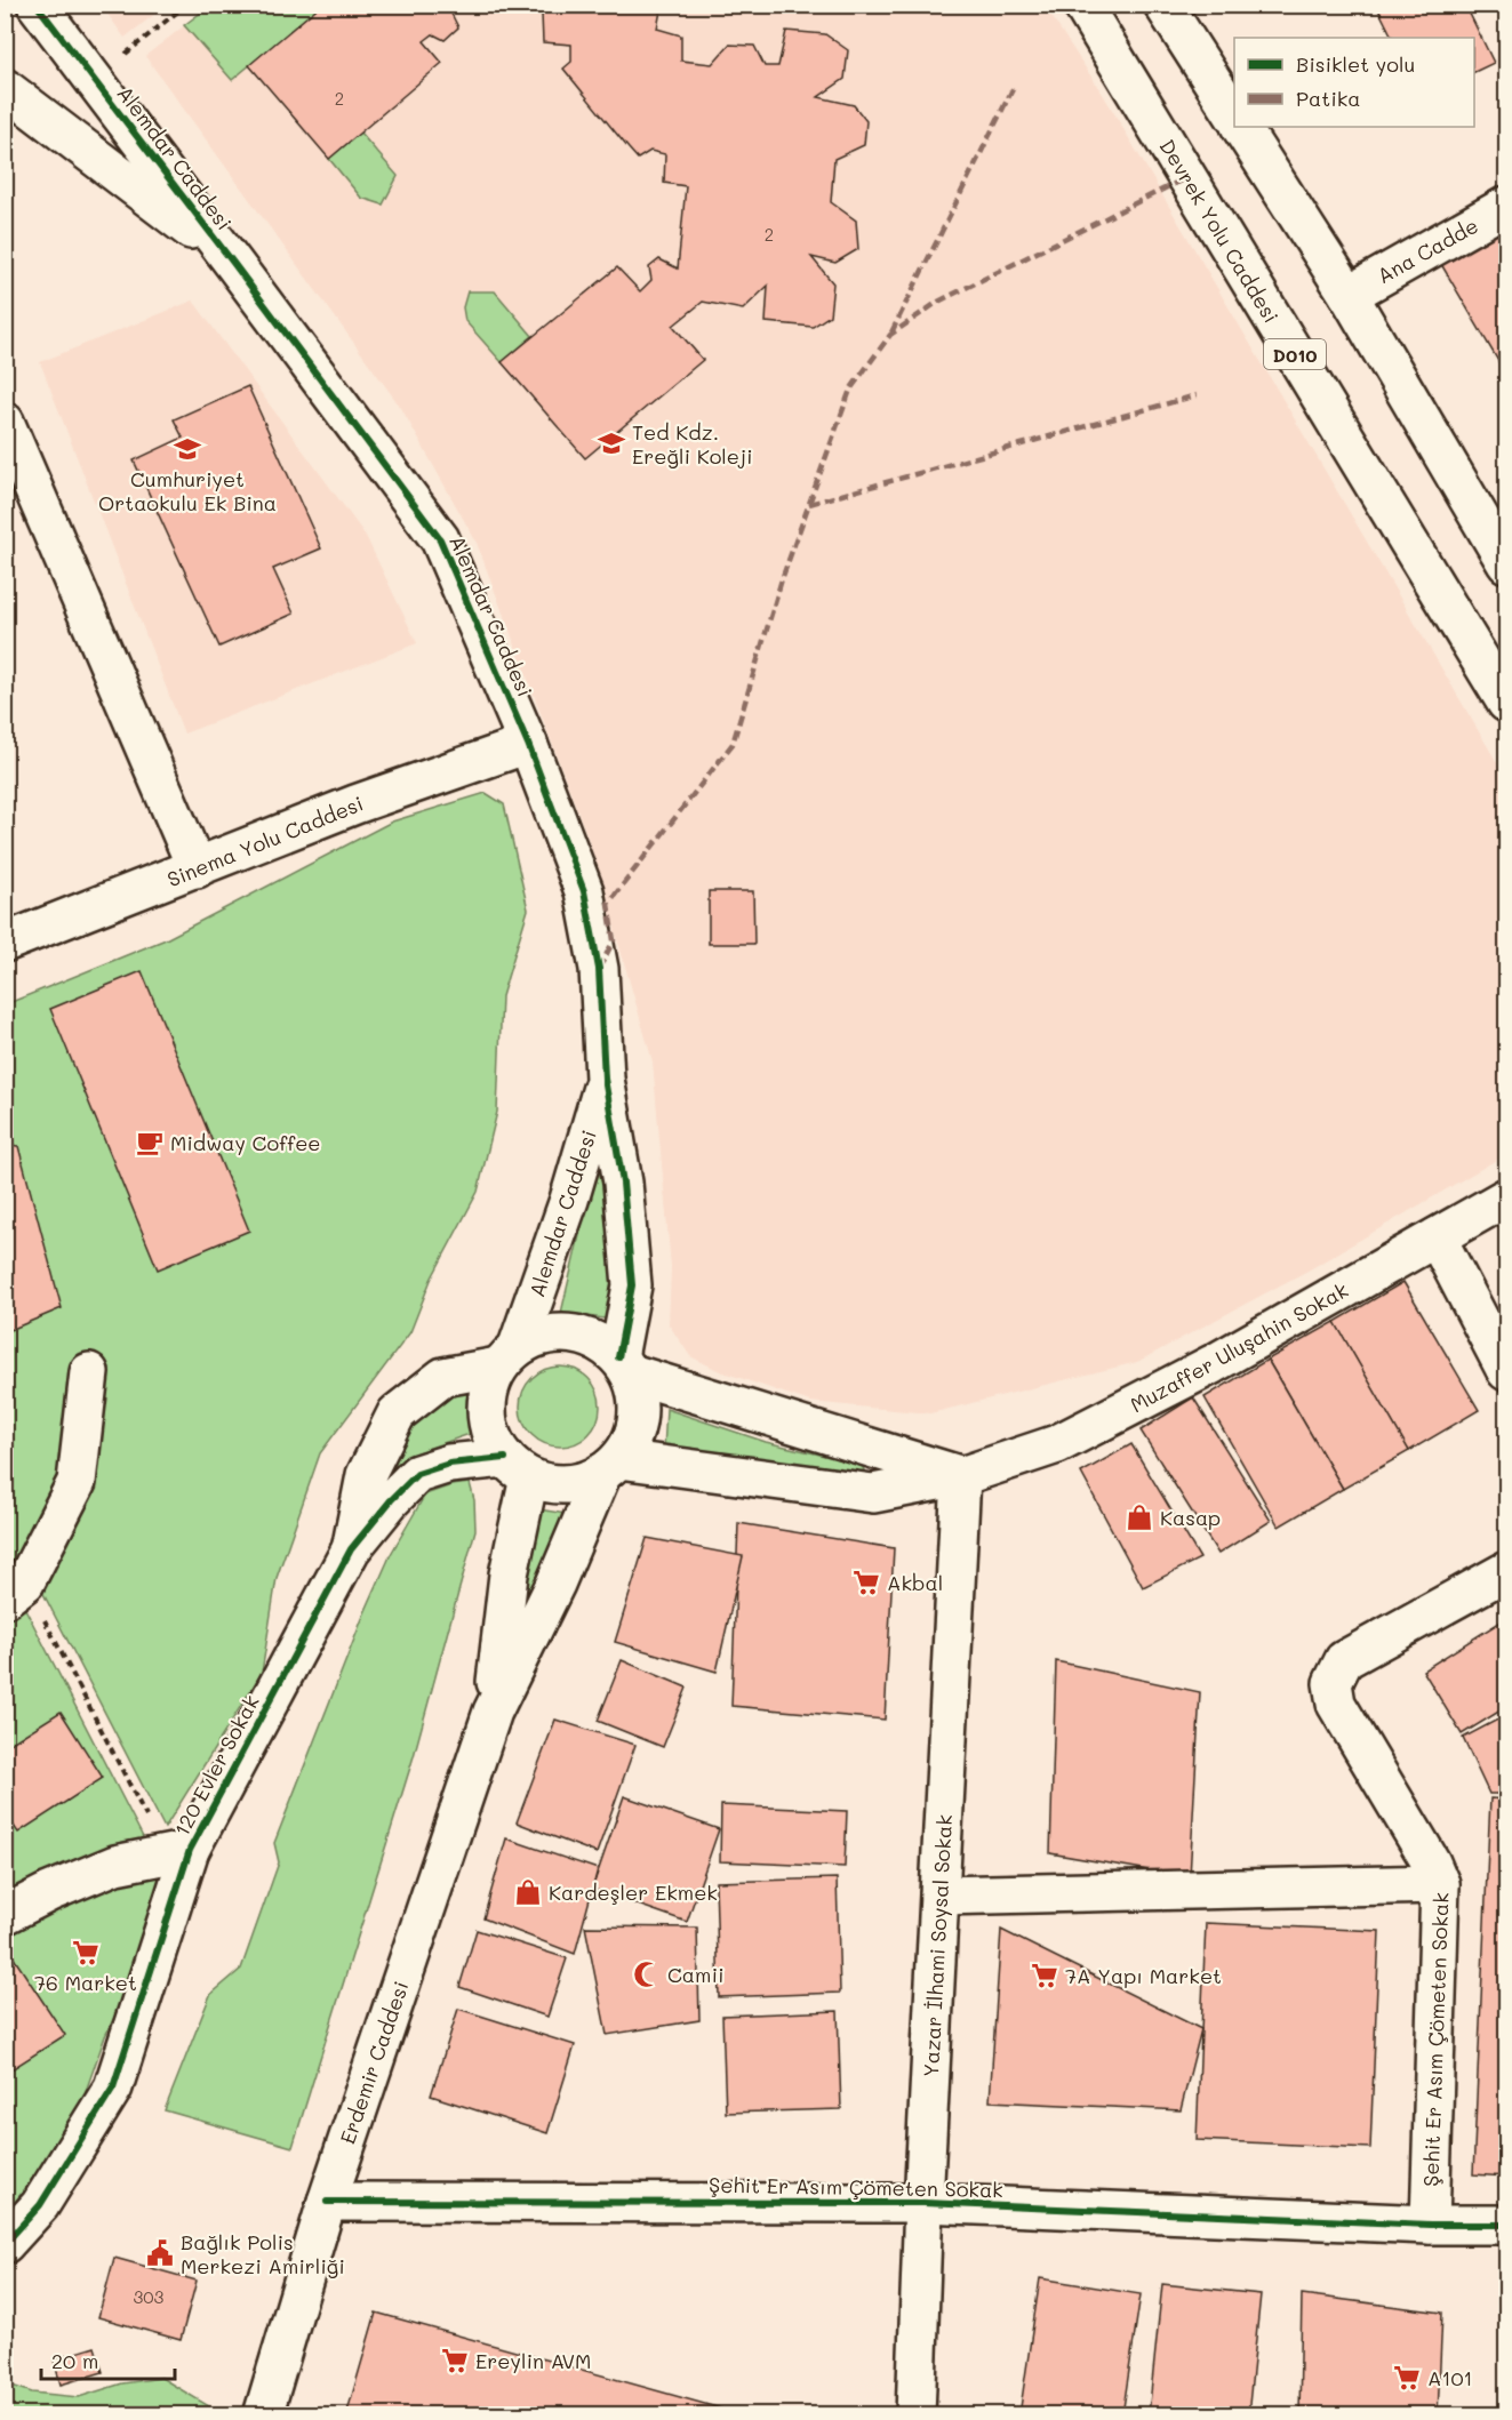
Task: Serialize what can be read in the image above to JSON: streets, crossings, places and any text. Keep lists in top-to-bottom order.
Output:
{
  "streets": {
    "main road": [
      "Alemdar Caddesi",
      "Devrek Yolu Caddesi",
      "Ana Cadde",
      "D010",
      "Sinema Yolu Caddesi",
      "Muzaffer Uluşahin Sokak",
      "120 Evler Sokak",
      "Yazar İlhami Soysal Sokak",
      "Şehit Er Asım Çömeten Sokak",
      "Erdemir Caddesi"
    ]
  },
  "crossings": [
    ["Alemdar Caddesi", "Sinema Yolu Caddesi"],
    ["Alemdar Caddesi", "Muzaffer Uluşahin Sokak"],
    ["Alemdar Caddesi", "120 Evler Sokak"],
    ["Alemdar Caddesi", "Erdemir Caddesi"],
    ["Muzaffer Uluşahin Sokak", "120 Evler Sokak"],
    ["Muzaffer Uluşahin Sokak", "Yazar İlhami Soysal Sokak"],
    ["Muzaffer Uluşahin Sokak", "Erdemir Caddesi"],
    ["120 Evler Sokak", "Erdemir Caddesi"],
    ["Yazar İlhami Soysal Sokak", "Şehit Er Asım Çömeten Sokak"],
    ["Şehit Er Asım Çömeten Sokak", "Erdemir Caddesi"]
  ],
  "places": {
    "school or university": ["Ted Kdz. Ereğli Koleji", "Cumhuriyet Ortaokulu Ek Bina"],
    "cafe": ["Midway Coffee"],
    "shop": ["Kasap", "Kardeşler Ekmek"],
    "supermarket": [
      "Akbal",
      "76 Market",
      "7A Yapı Market",
      "Ereylin AVM",
      "A101"
    ],
    "mosque": ["Camii"],
    "public building": ["Bağlık Polis Merkezi Amirliği"]
  },
  "house_numbers": ["2", "2", "303"],
  "legend": ["Bisiklet yolu", "Patika"],
  "scale_bar": "20 m"
}
